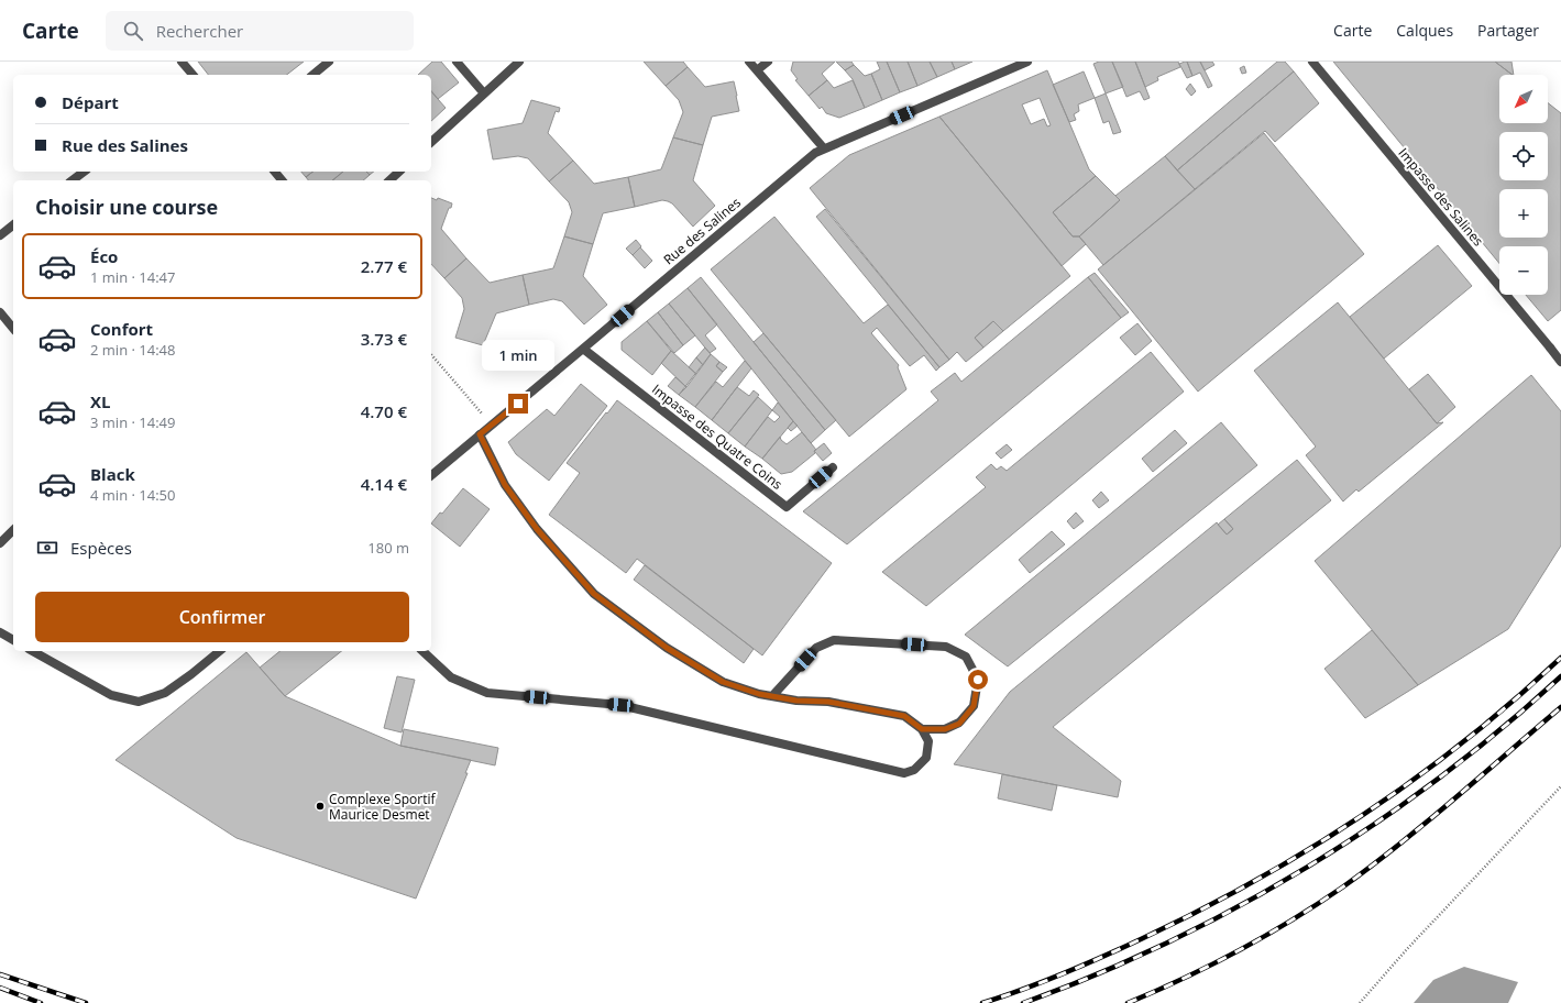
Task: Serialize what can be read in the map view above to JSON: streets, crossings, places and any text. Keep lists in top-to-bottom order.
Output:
{
  "streets": {
    "street": ["Impasse des Salines", "Rue des Salines", "Impasse des Quatre Coins"]
  },
  "crossings": [
    ["Rue des Salines", "Impasse des Quatre Coins"]
  ],
  "places": ["Complexe Sportif Maurice Desmet"],
  "north": "bottom left",
  "page": {
    "header": "Carte",
    "search": "Rechercher",
    "nav": ["Carte", "Calques", "Partager"],
    "map_buttons": ["+", "−"],
    "banner": ["Départ", "Rue des Salines"],
    "heading": "Choisir une course",
    "list": [
      {
        "name": "Éco",
        "note": "1 min · 14:47",
        "value": "2.77 €"
      },
      {
        "name": "Confort",
        "note": "2 min · 14:48",
        "value": "3.73 €"
      },
      {
        "name": "XL",
        "note": "3 min · 14:49",
        "value": "4.70 €"
      },
      {
        "name": "Black",
        "note": "4 min · 14:50",
        "value": "4.14 €"
      }
    ],
    "bubble": "1 min",
    "pay": ["Espèces", "180 m"],
    "buttons": "Confirmer"
  }
}
